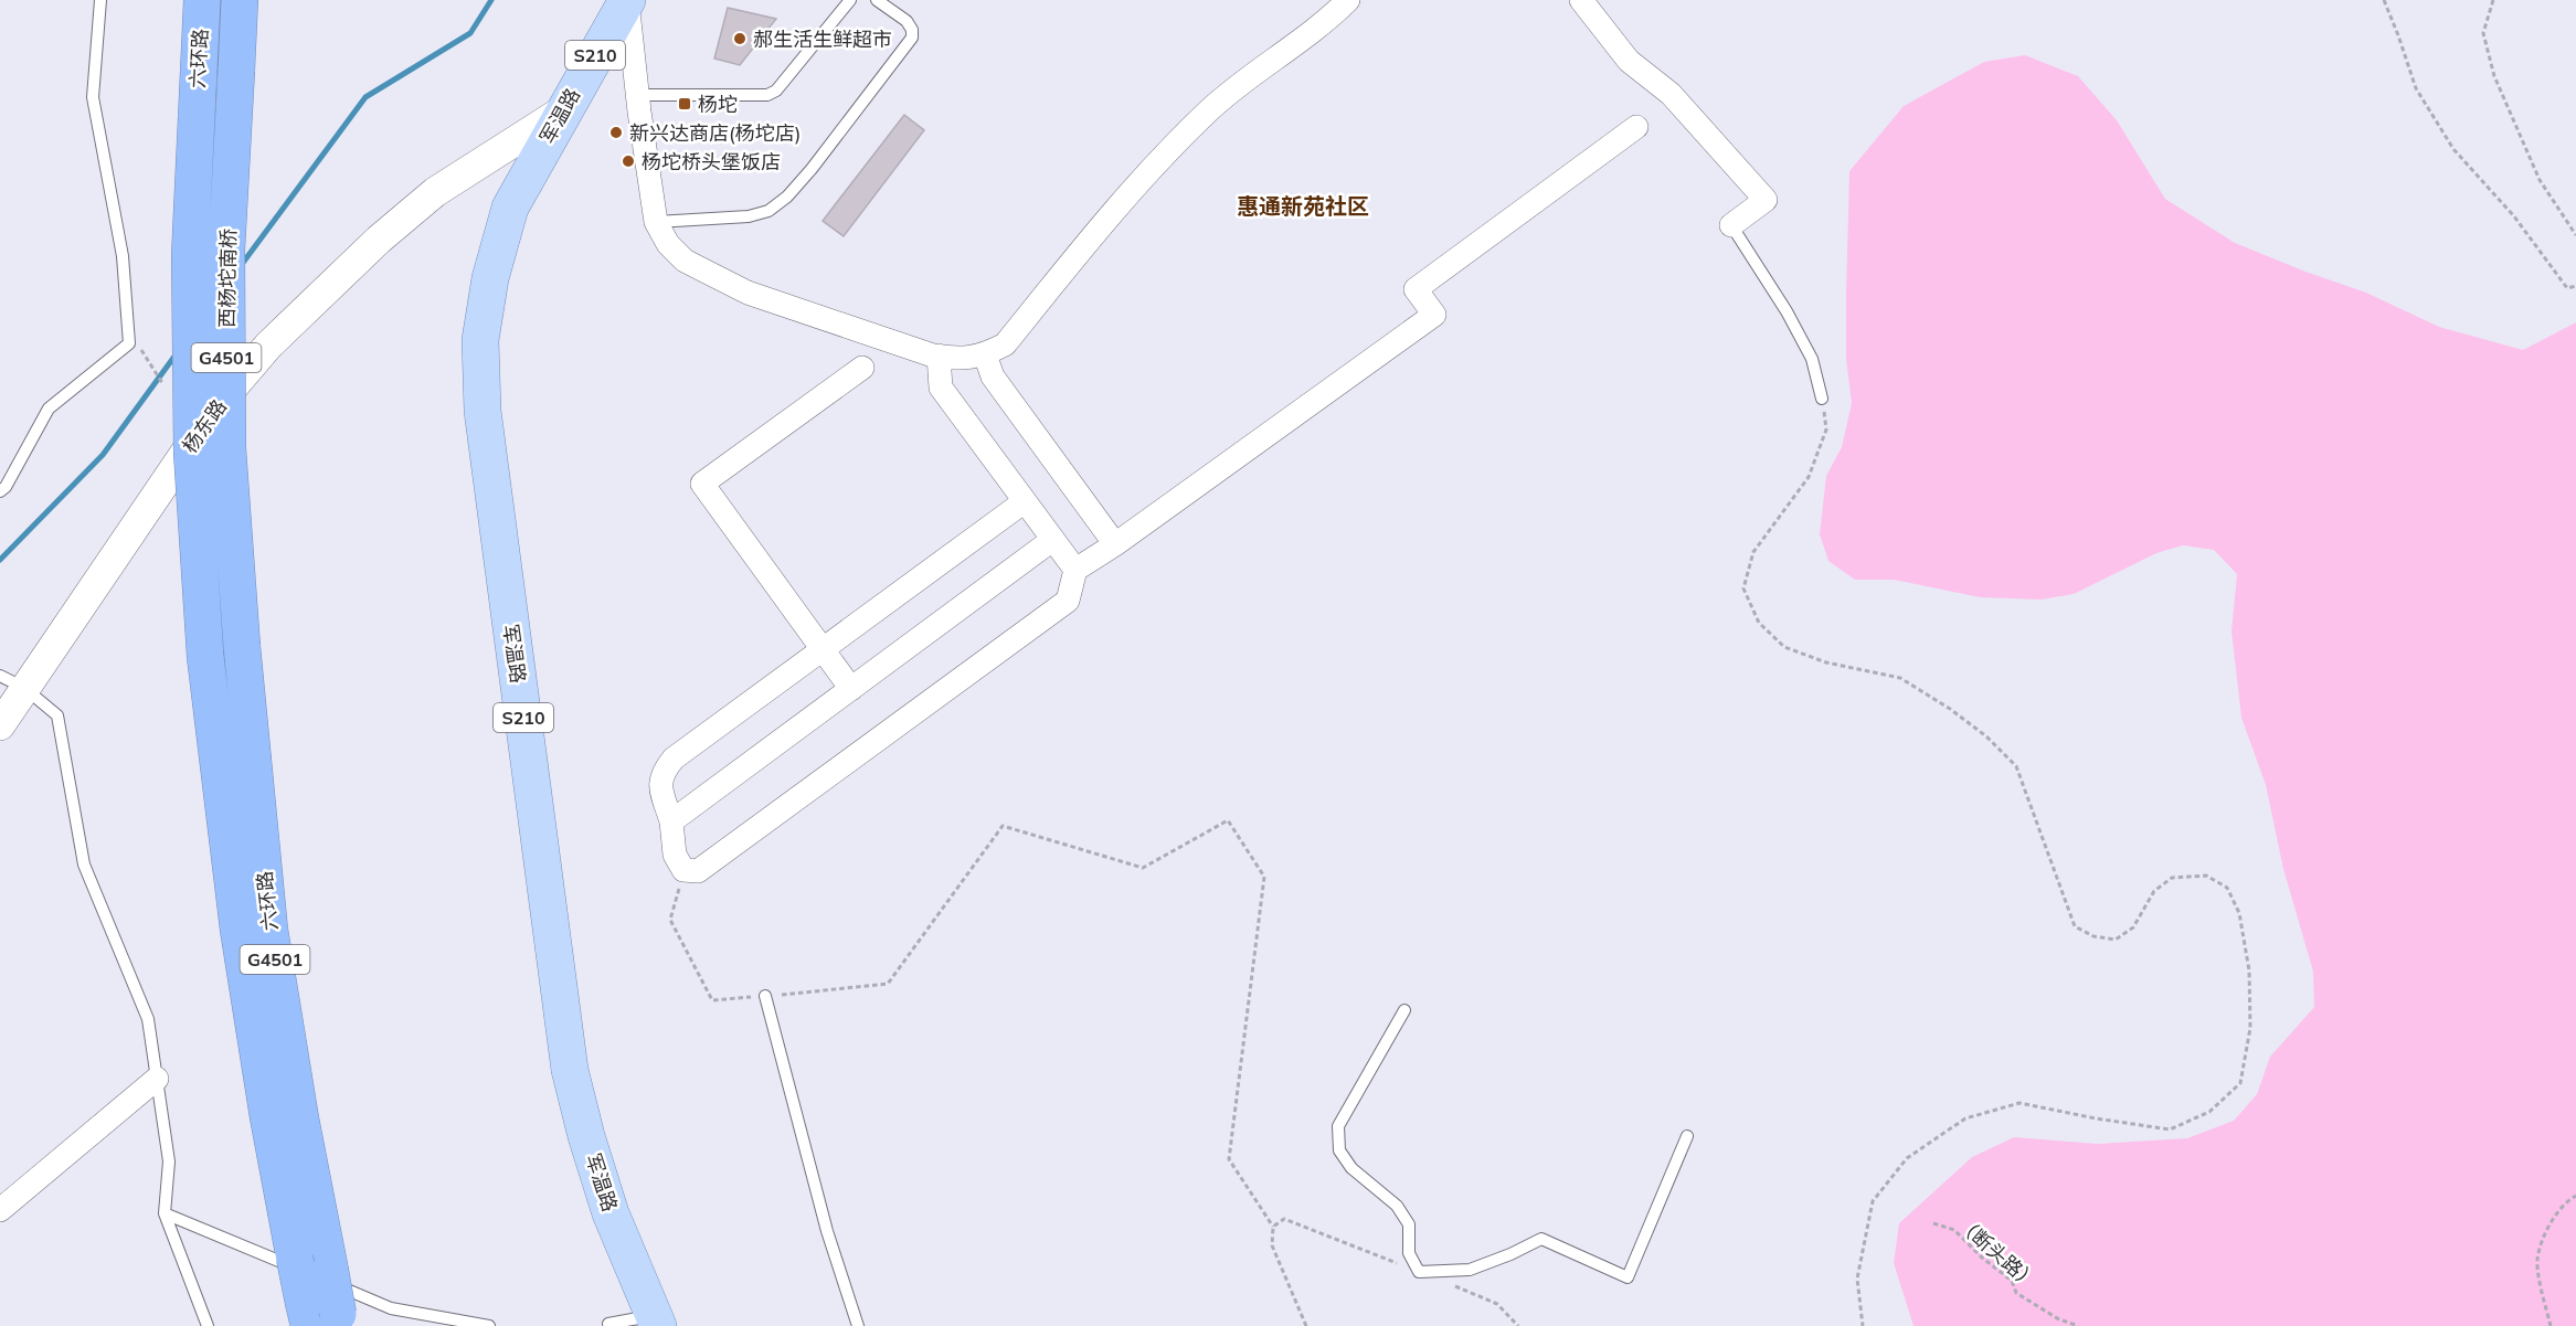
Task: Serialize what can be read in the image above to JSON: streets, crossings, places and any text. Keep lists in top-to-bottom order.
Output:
{
  "streets": {
    "highway": ["六环路", "西杨坨南桥", "G4501"],
    "main road": ["S210", "军温路"],
    "street": ["杨东路"],
    "path": ["（断头路）"]
  },
  "crossings": [
    ["六环路", "西杨坨南桥"],
    ["军温路", "杨东路"]
  ],
  "districts": ["惠通新苑社区"],
  "places": {
    "other": ["郝生活生鲜超市", "新兴达商店(杨坨店)", "杨坨桥头堡饭店"],
    "transit": ["杨坨"]
  }
}
